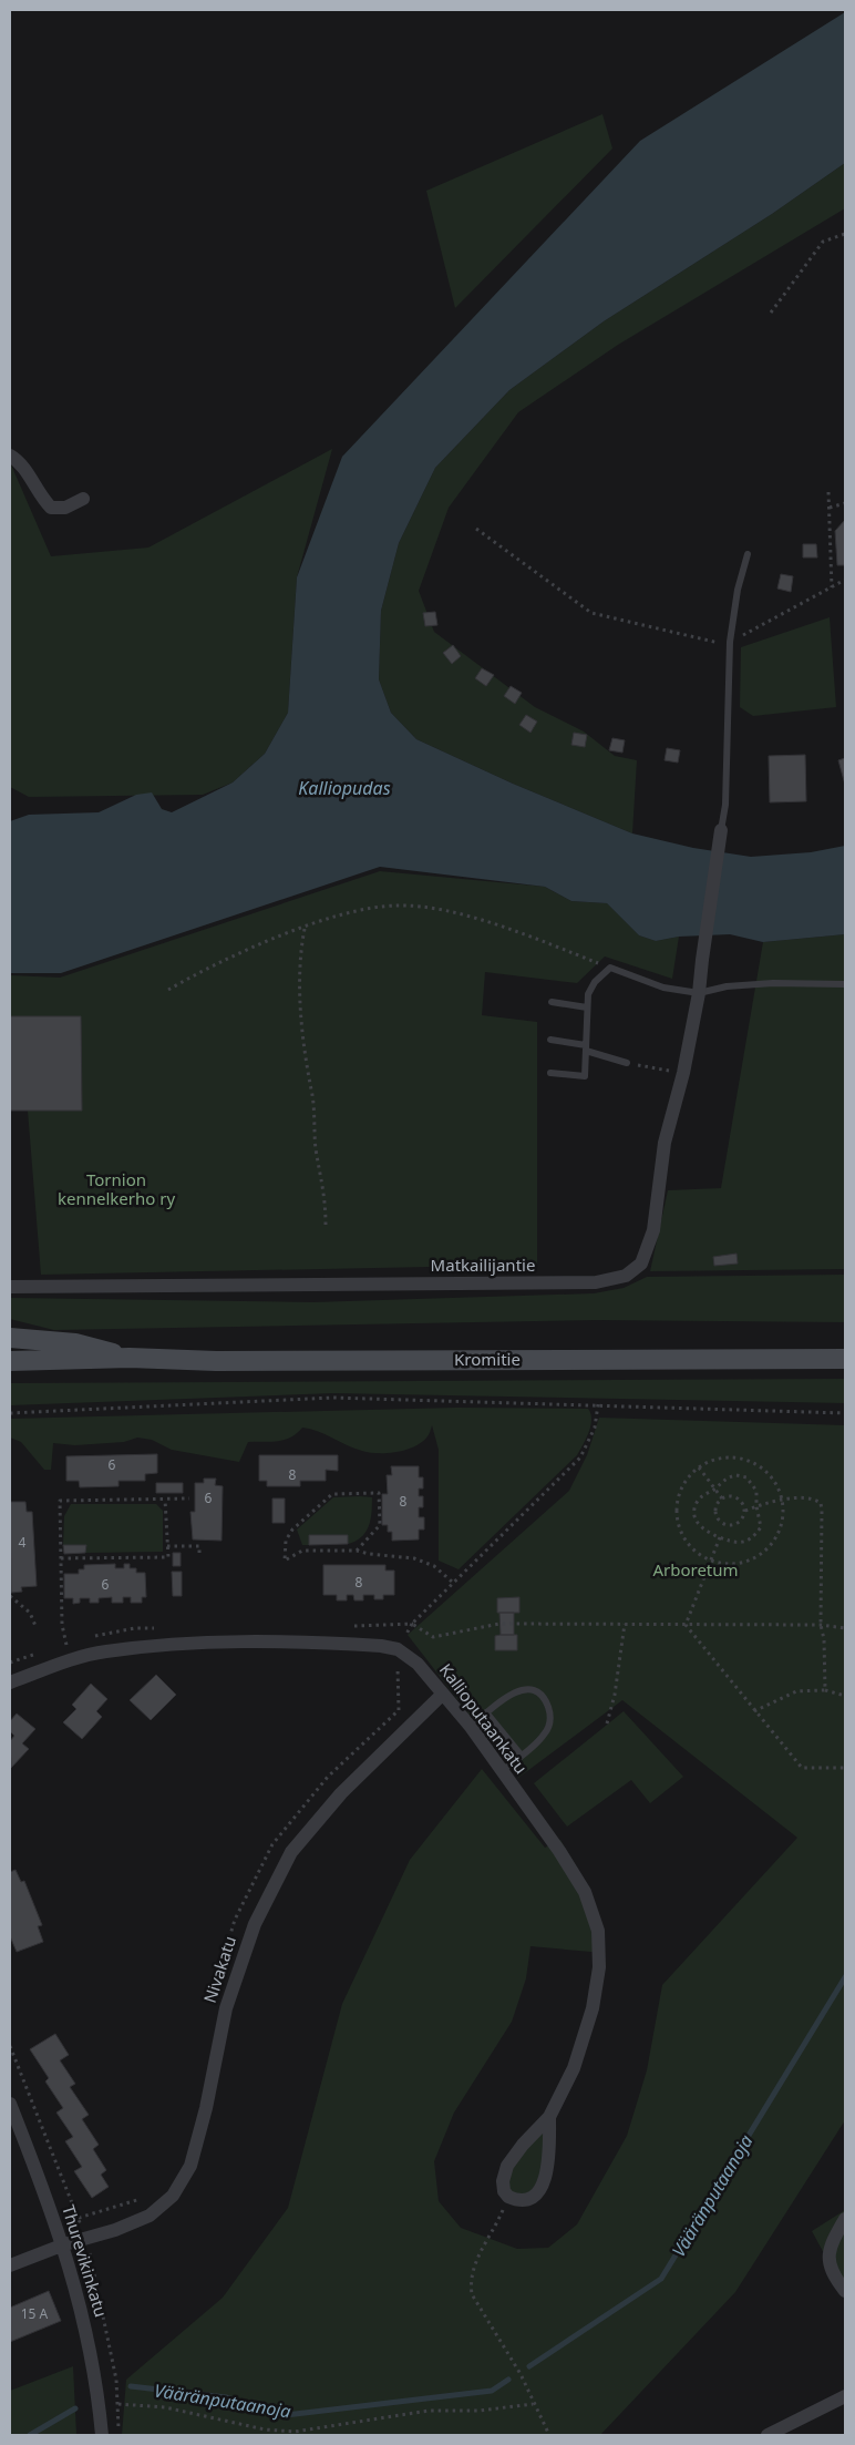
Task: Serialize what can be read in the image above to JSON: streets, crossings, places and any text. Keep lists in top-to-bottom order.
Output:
{
  "streets": {
    "main road": ["Kromitie"],
    "street": [
      "Matkailijantie",
      "Kallioputaankatu",
      "Nivakatu",
      "Thurevikinkatu"
    ]
  },
  "crossings": [
    ["Kallioputaankatu", "Nivakatu"],
    ["Nivakatu", "Thurevikinkatu"]
  ],
  "water": ["Kalliopudas", "Vääränputaanoja"],
  "parks": ["Tornion kennelkerho ry", "Arboretum"],
  "house_numbers": [
    "6",
    "8",
    "6",
    "8",
    "4",
    "8",
    "6",
    "15 A"
  ]
}
